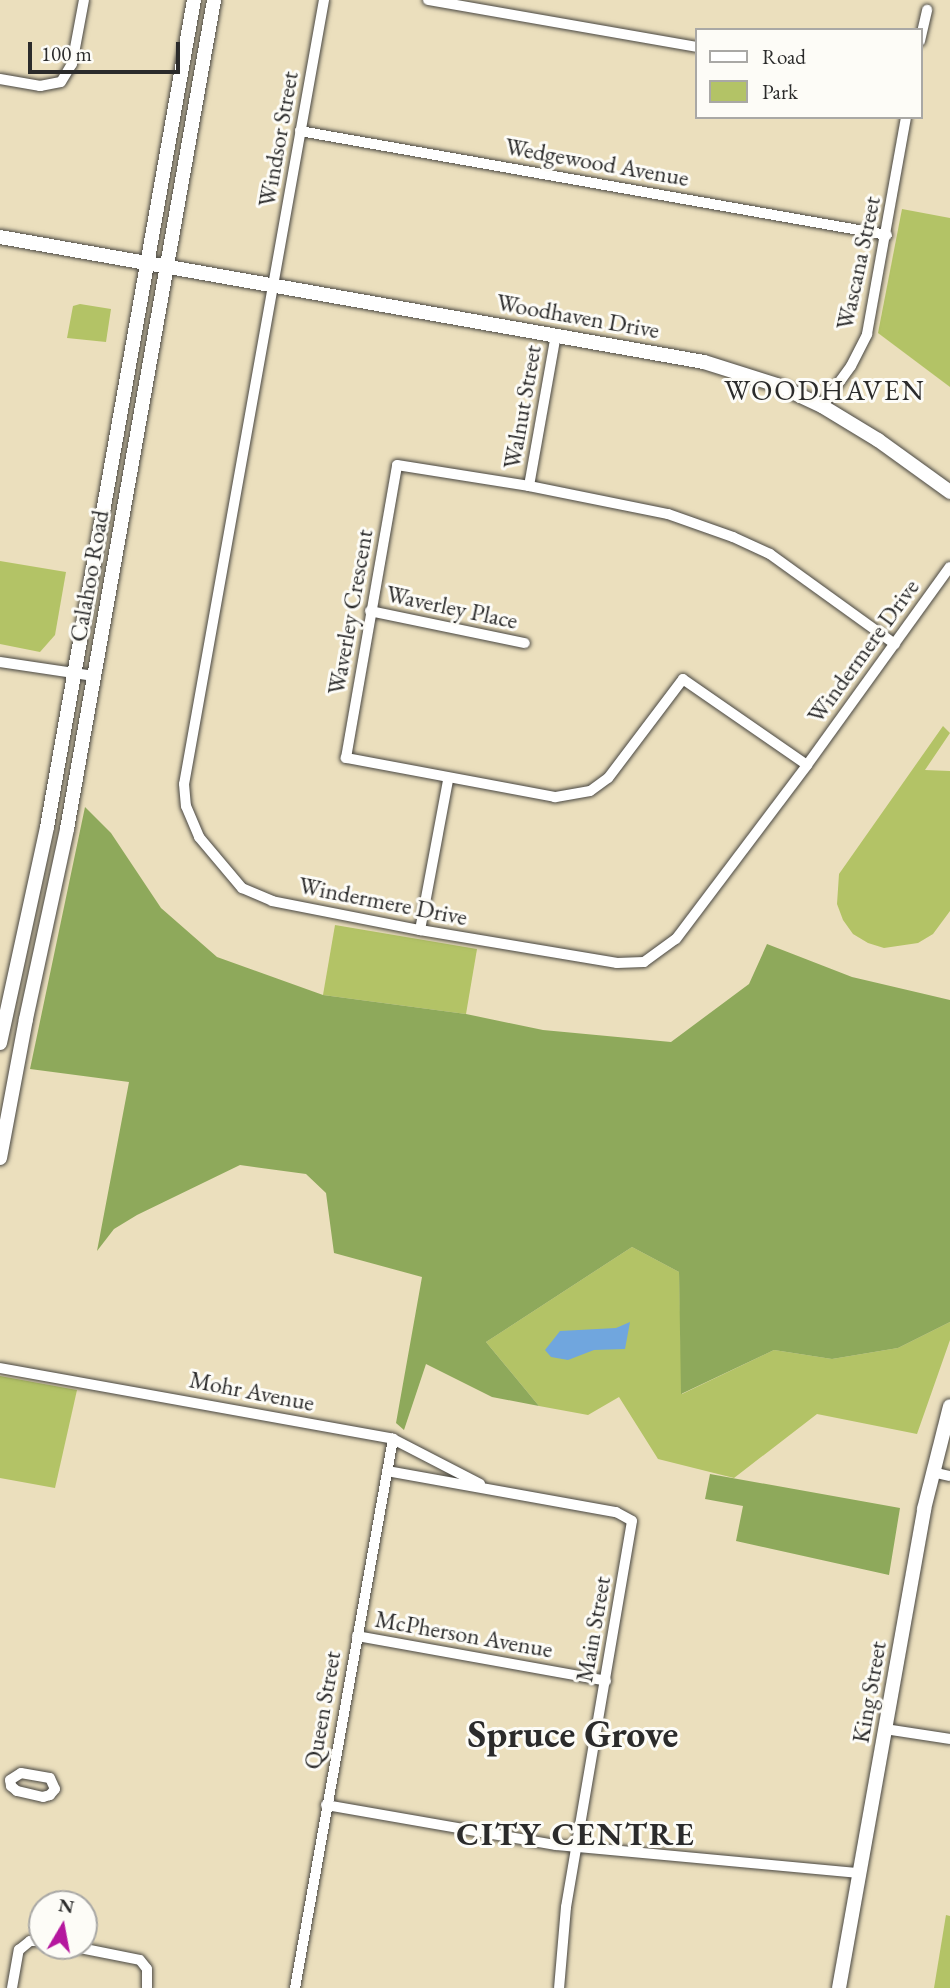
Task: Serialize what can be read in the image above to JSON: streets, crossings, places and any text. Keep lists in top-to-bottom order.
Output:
{
  "streets": {
    "main road": ["Woodhaven Drive", "Calahoo Road", "King Street"],
    "street": [
      "Windsor Street",
      "Wedgewood Avenue",
      "Wascana Street",
      "Walnut Street",
      "Waverley Place",
      "Waverley Crescent",
      "Windermere Drive",
      "Mohr Avenue",
      "Main Street",
      "McPherson Avenue",
      "Queen Street"
    ]
  },
  "crossings": [
    ["Windsor Street", "Wedgewood Avenue"],
    ["Windsor Street", "Woodhaven Drive"],
    ["Windsor Street", "Windermere Drive"],
    ["Wedgewood Avenue", "Wascana Street"],
    ["Wascana Street", "Woodhaven Drive"],
    ["Woodhaven Drive", "Walnut Street"],
    ["Woodhaven Drive", "Calahoo Road"],
    ["Woodhaven Drive", "Windermere Drive"],
    ["Walnut Street", "Waverley Crescent"],
    ["Waverley Place", "Waverley Crescent"],
    ["Waverley Crescent", "Windermere Drive"],
    ["Mohr Avenue", "Main Street"],
    ["Mohr Avenue", "Queen Street"],
    ["Main Street", "McPherson Avenue"],
    ["McPherson Avenue", "Queen Street"]
  ],
  "districts": ["WOODHAVEN", "Spruce Grove", "CITY CENTRE"],
  "legend": ["Road", "Park"],
  "scale_bar": "100 m",
  "north": "top"
}
